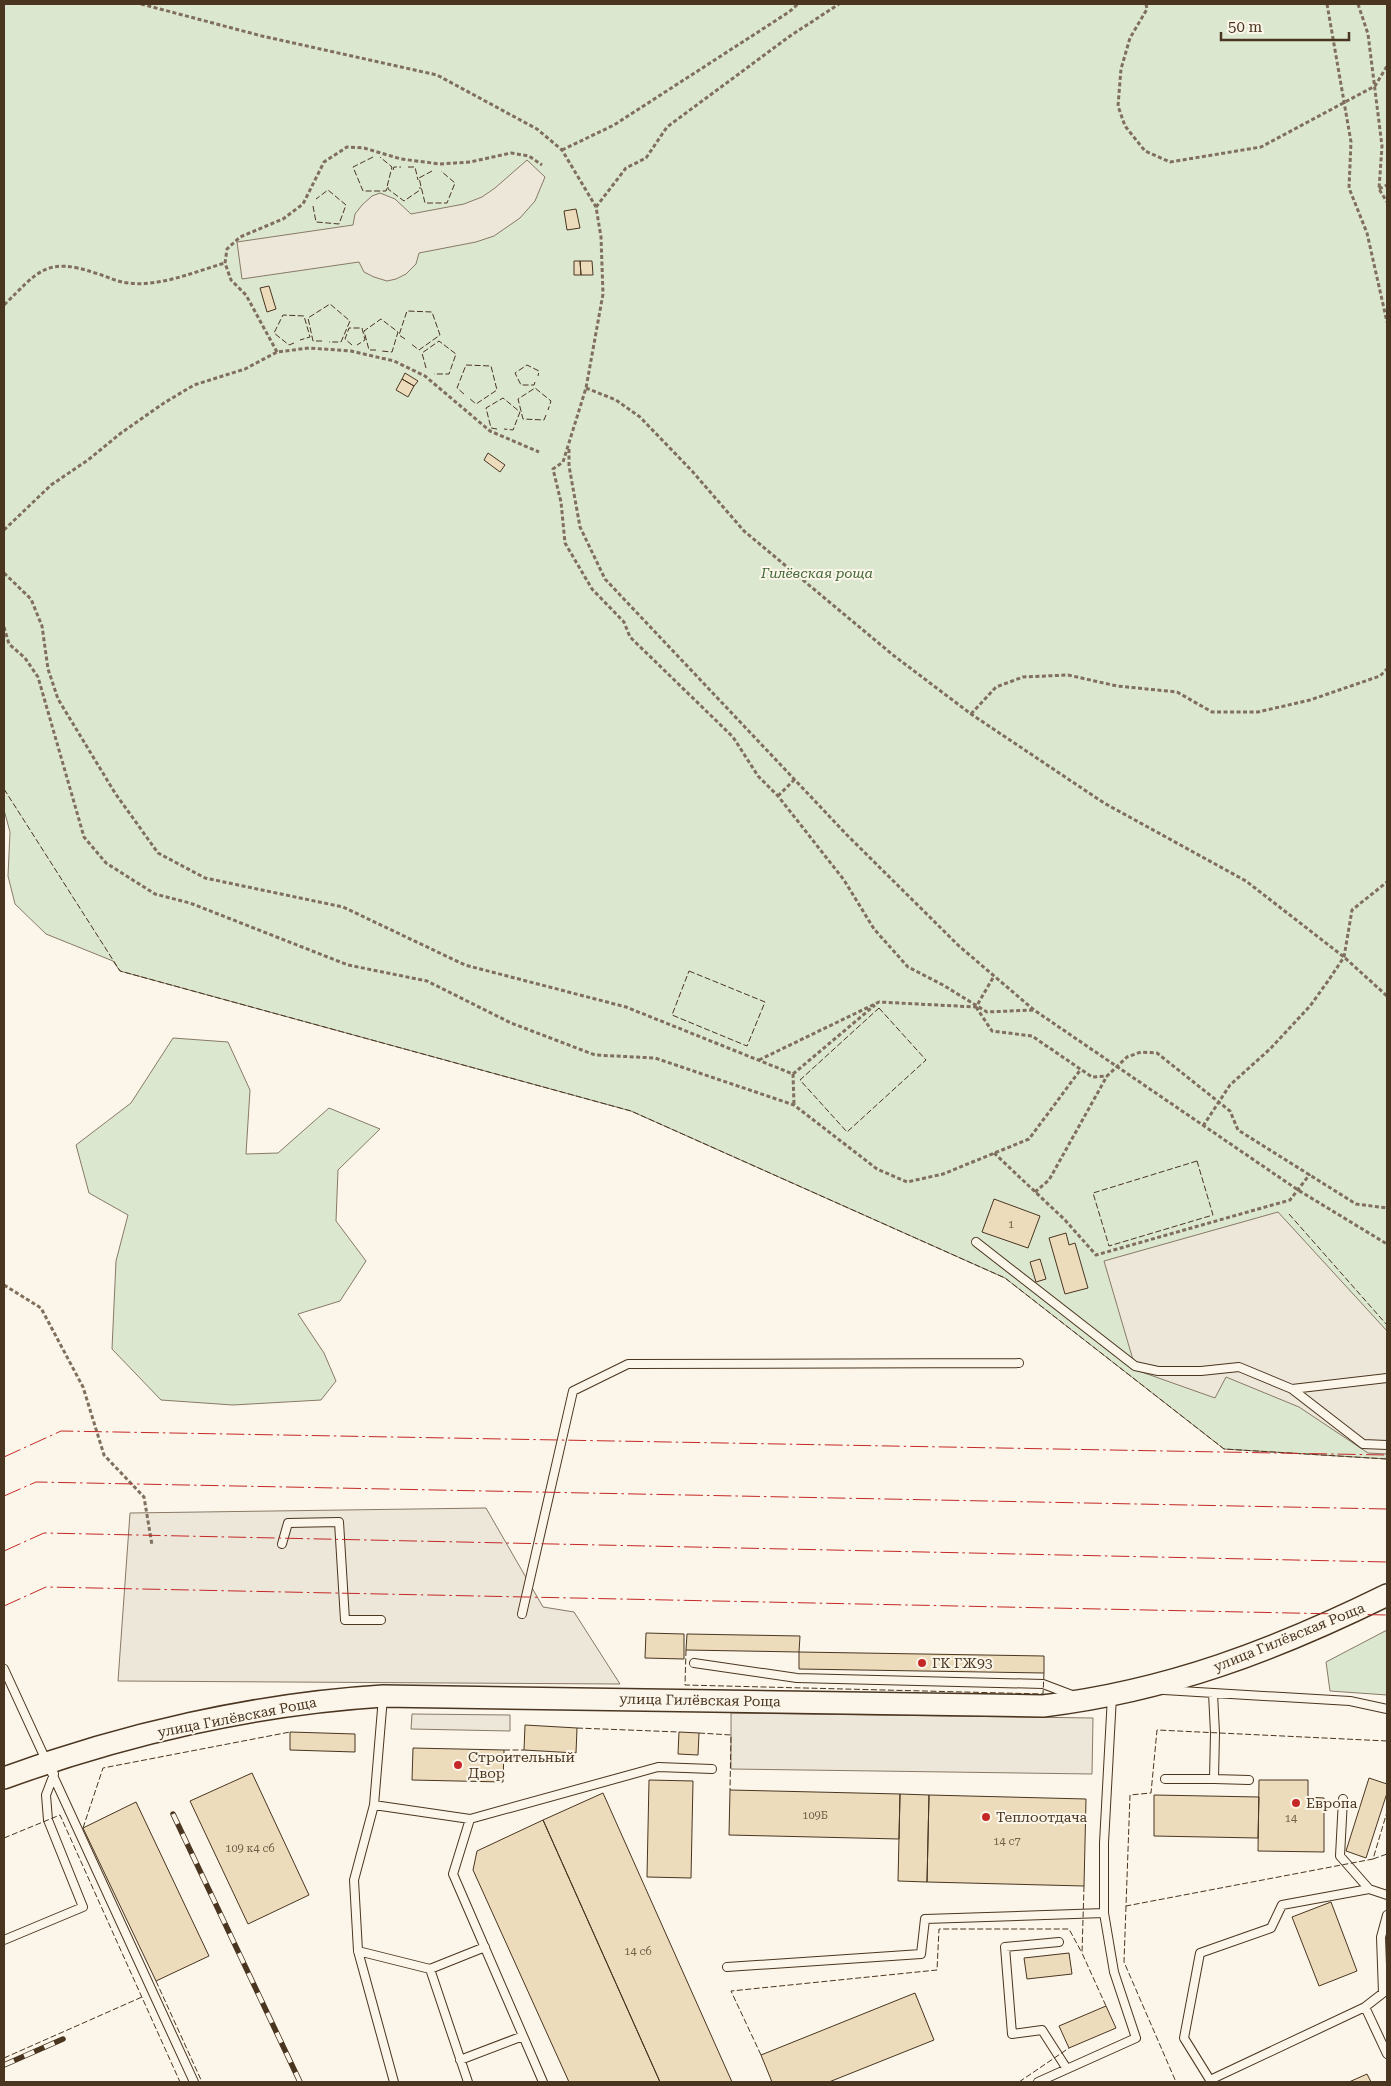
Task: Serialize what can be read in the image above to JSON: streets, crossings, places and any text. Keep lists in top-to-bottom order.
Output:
{
  "streets": {
    "street": ["улица Гилёвская Роща"]
  },
  "parks": ["Гилёвская роща"],
  "places": [
    "ГК ГЖ93",
    "Строительный Двор",
    "Европа",
    "Теплоотдача"
  ],
  "house_numbers": [
    "1",
    "109Б",
    "14",
    "14 с7",
    "109 к4 с6",
    "14 с6"
  ],
  "scale_bar": "50 m"
}
